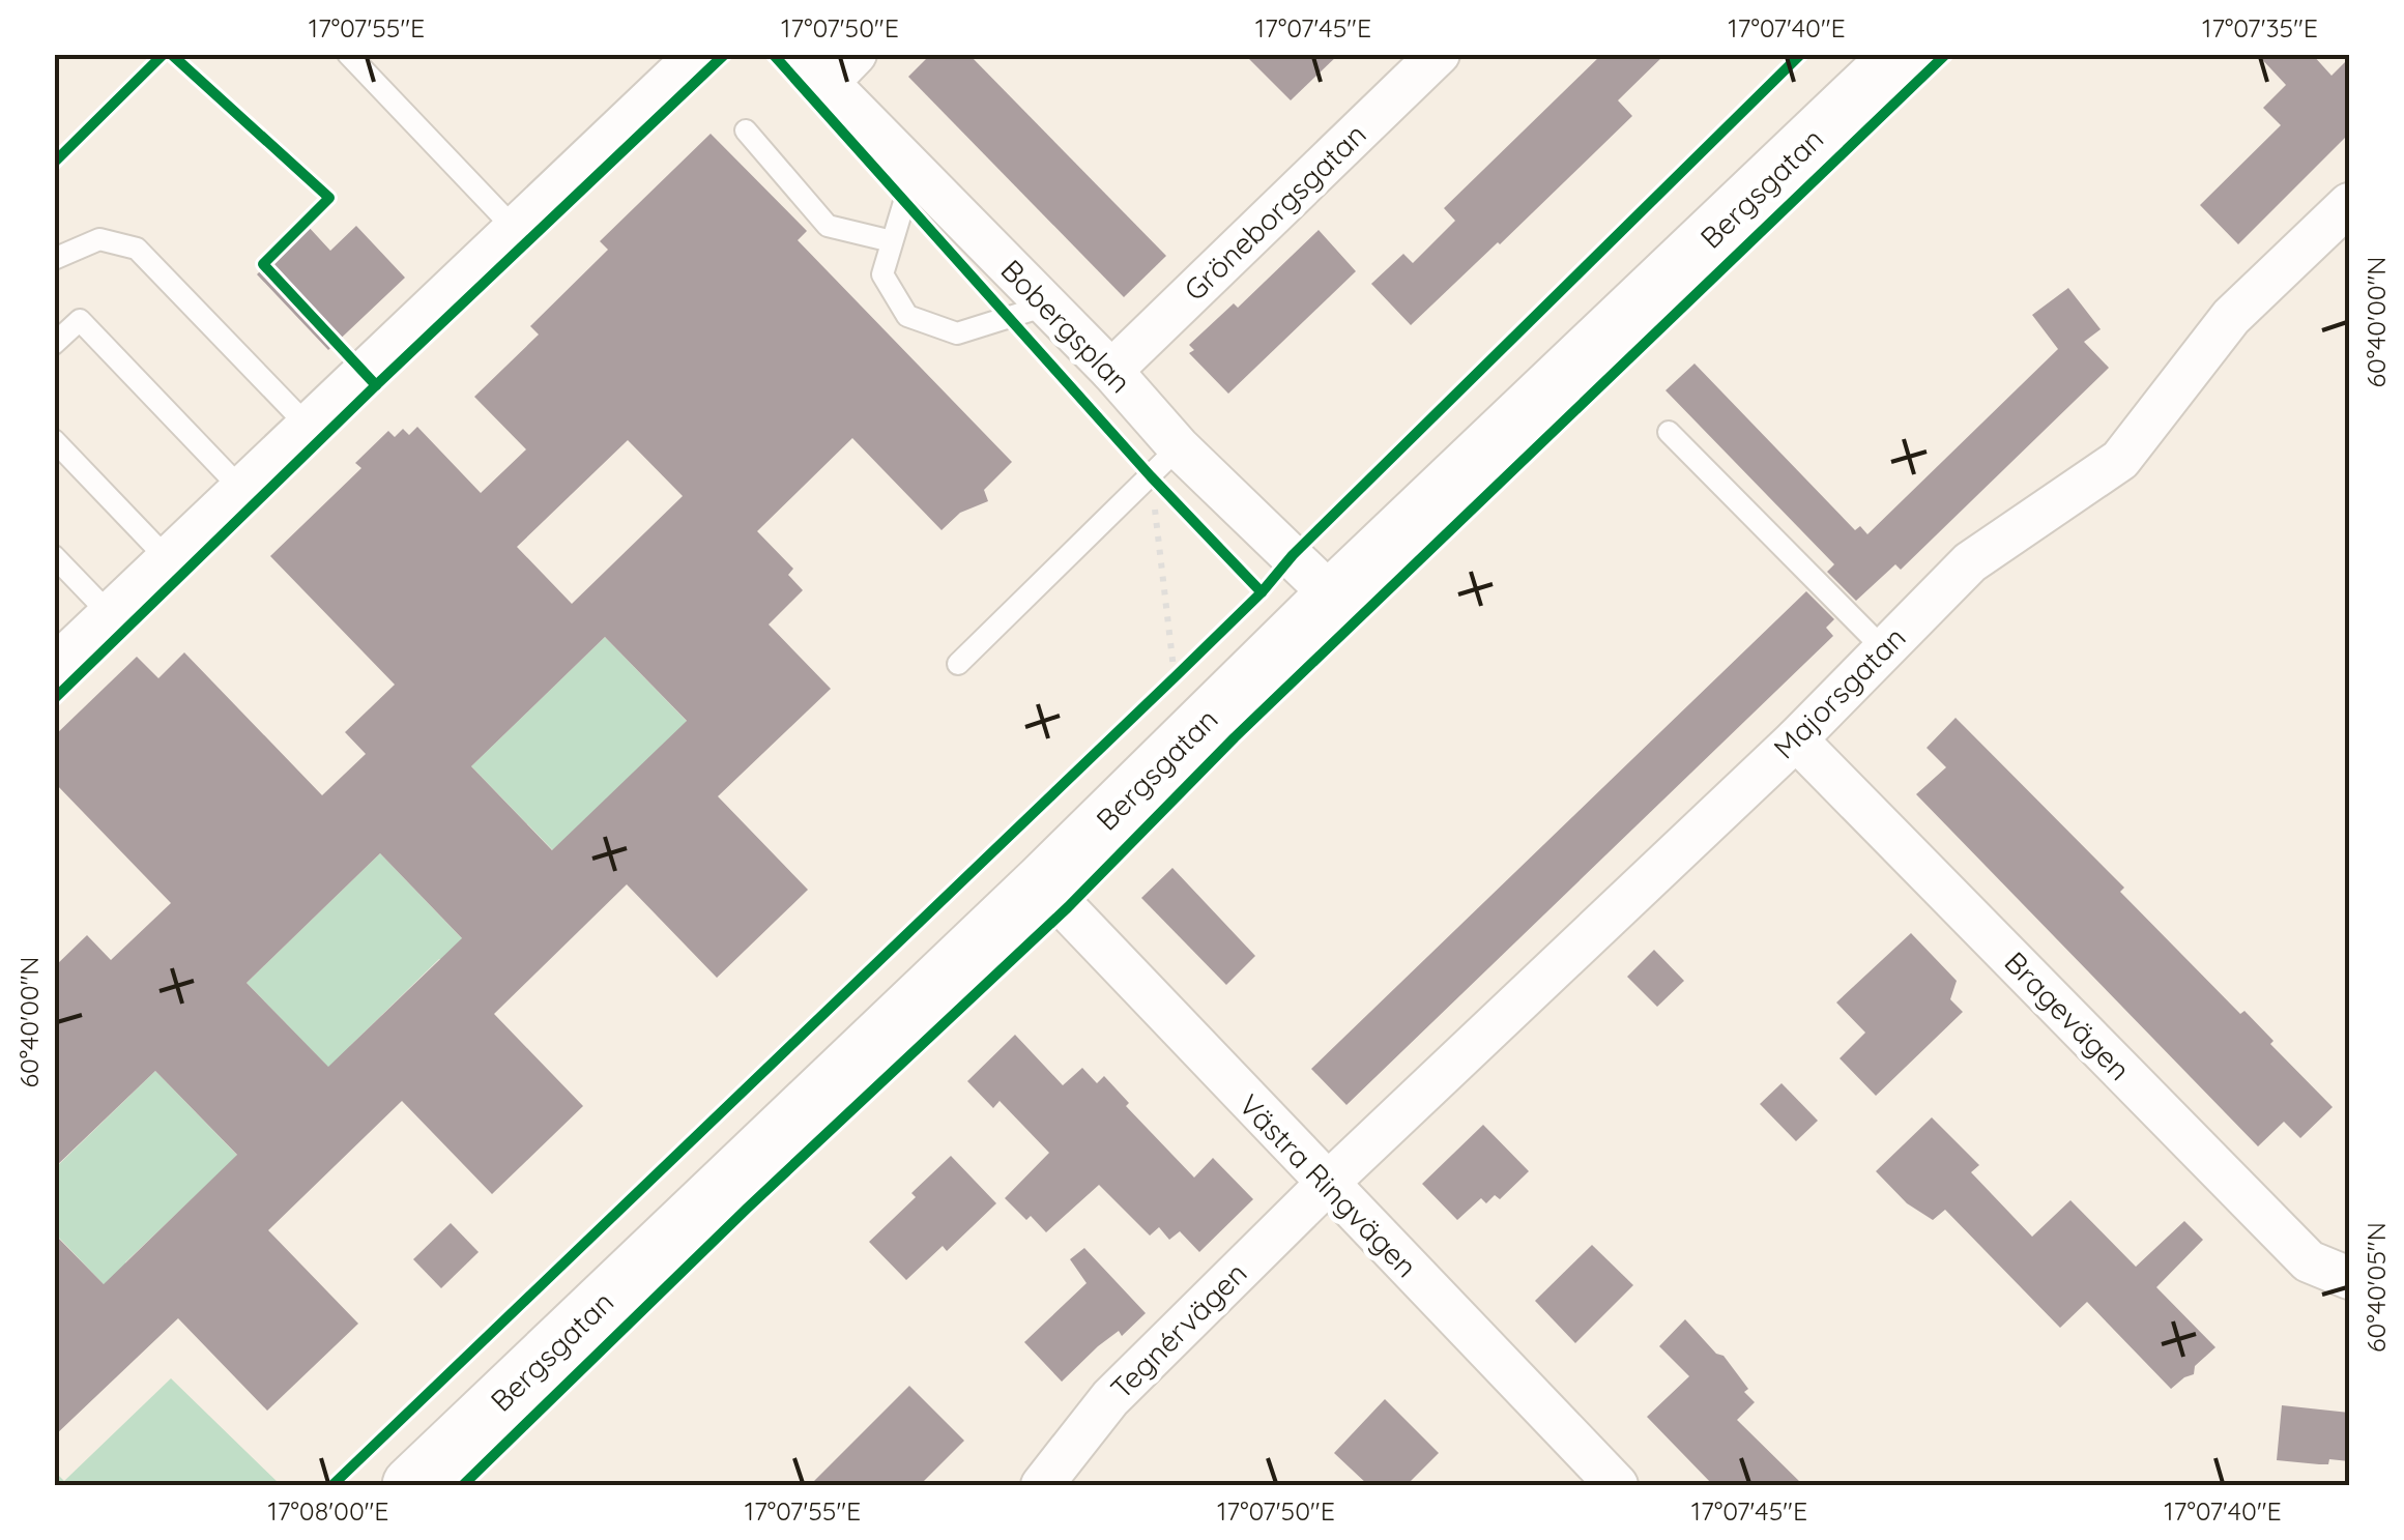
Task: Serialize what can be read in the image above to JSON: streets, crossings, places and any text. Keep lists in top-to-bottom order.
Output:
{
  "streets": {
    "street": [
      "Bergsgatan",
      "Gröneborgsgatan",
      "Bobergsplan",
      "Majorsgatan",
      "Bragevägen",
      "Västra Ringvägen",
      "Tegnérvägen"
    ]
  },
  "crossings": [
    ["Bergsgatan", "Bobergsplan"],
    ["Bergsgatan", "Västra Ringvägen"],
    ["Gröneborgsgatan", "Bobergsplan"],
    ["Majorsgatan", "Bragevägen"],
    ["Majorsgatan", "Västra Ringvägen"],
    ["Majorsgatan", "Tegnérvägen"],
    ["Västra Ringvägen", "Tegnérvägen"]
  ],
  "coordinates": [
    "17°07'55\"E",
    "17°07'50\"E",
    "17°07'45\"E",
    "17°07'40\"E",
    "17°07'35\"E",
    "60°40'00\"N",
    "60°40'05\"N",
    "17°08'00\"E"
  ]
}
